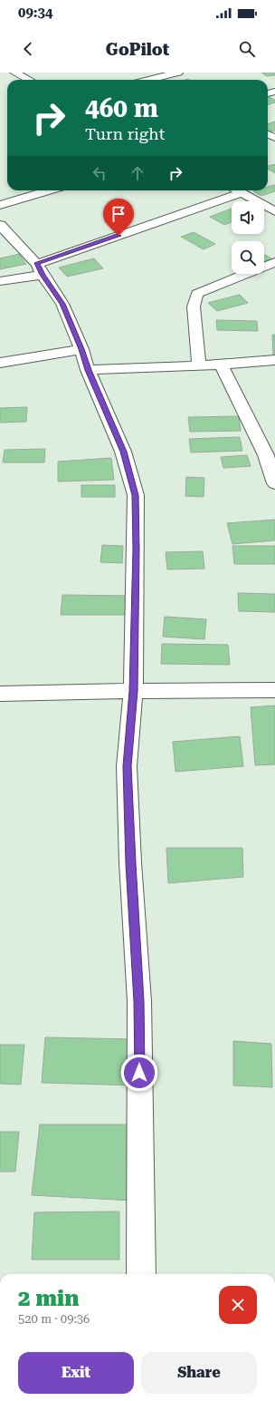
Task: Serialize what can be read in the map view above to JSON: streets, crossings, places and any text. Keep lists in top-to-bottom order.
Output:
{
  "page": {
    "status": "09:34",
    "header": "GoPilot",
    "turn": ["460 m", "Turn right"],
    "heading": ["2 min", "520 m · 09:36"],
    "buttons": ["Exit", "Share"]
  }
}
